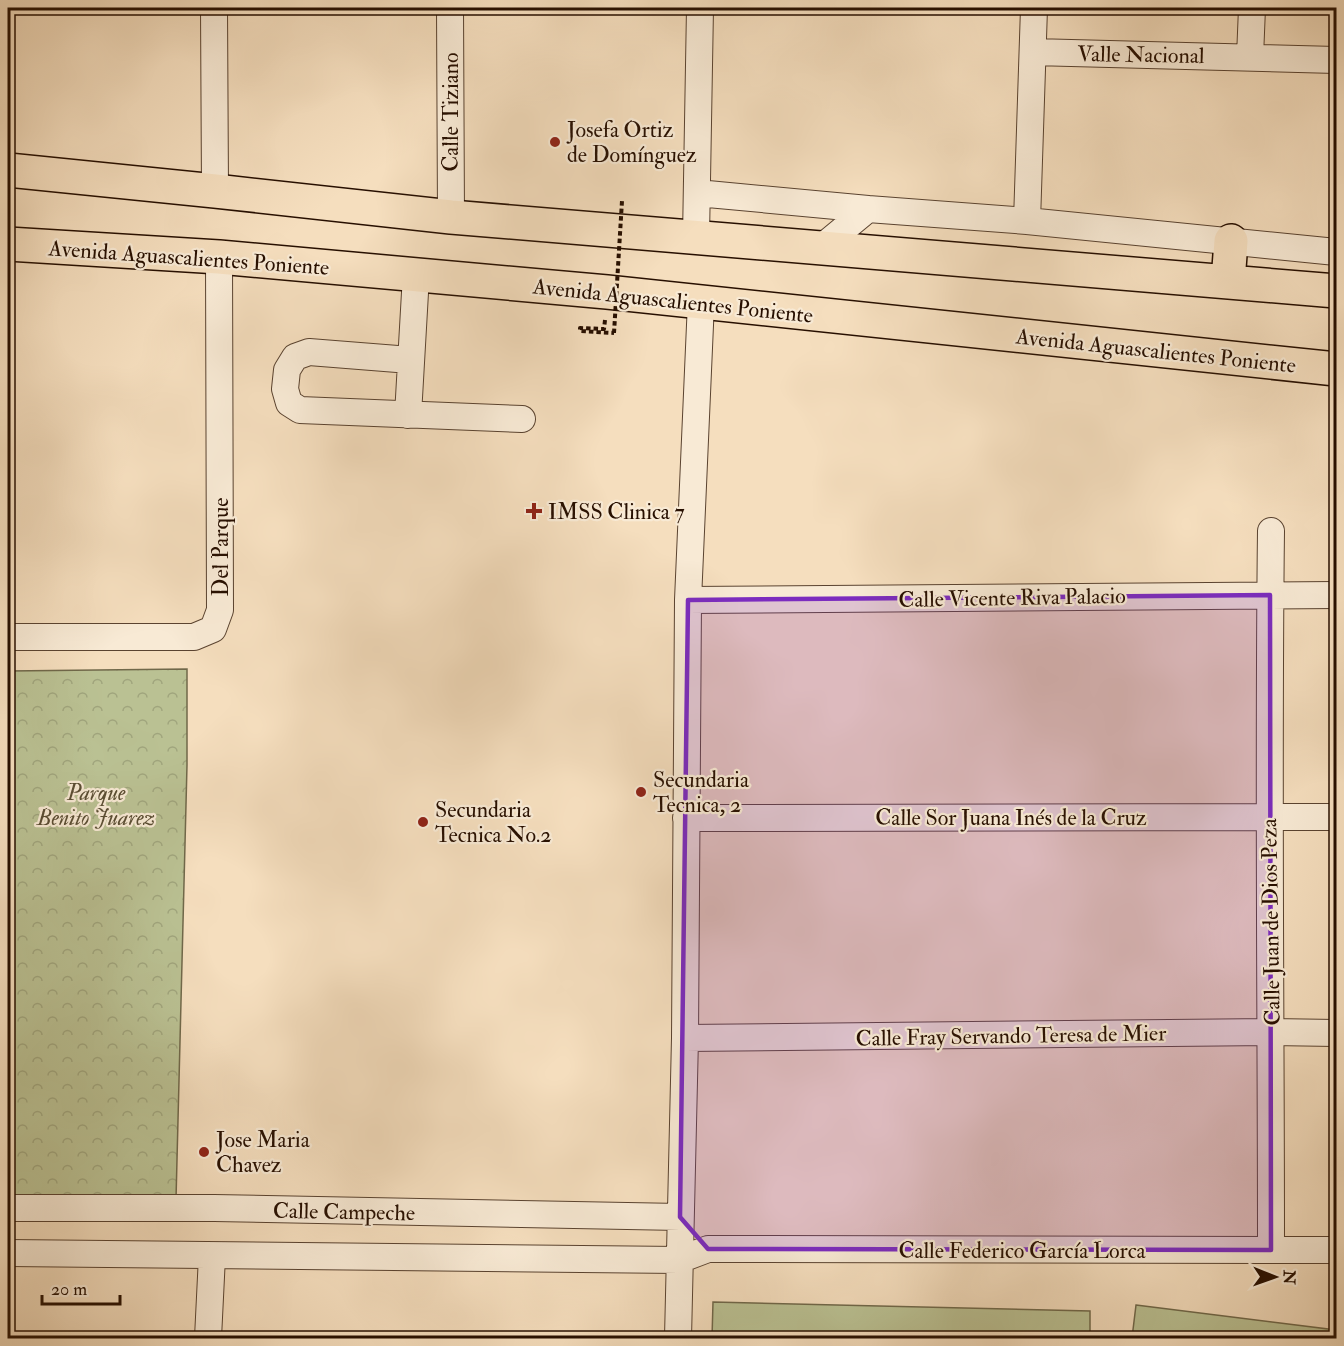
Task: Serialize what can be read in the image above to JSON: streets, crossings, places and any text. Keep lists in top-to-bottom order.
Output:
{
  "streets": {
    "main road": ["Avenida Aguascalientes Poniente"],
    "street": [
      "Valle Nacional",
      "Calle Tiziano",
      "Del Parque",
      "Calle Vicente Riva Palacio",
      "Calle Sor Juana Inés de la Cruz",
      "Calle Juan de Dios Peza",
      "Calle Fray Servando Teresa de Mier",
      "Calle Campeche",
      "Calle Federico García Lorca"
    ]
  },
  "crossings": [
    ["Avenida Aguascalientes Poniente", "Del Parque"],
    ["Calle Vicente Riva Palacio", "Calle Juan de Dios Peza"],
    ["Calle Sor Juana Inés de la Cruz", "Calle Juan de Dios Peza"],
    ["Calle Juan de Dios Peza", "Calle Fray Servando Teresa de Mier"],
    ["Calle Juan de Dios Peza", "Calle Federico García Lorca"],
    ["Calle Campeche", "Calle Federico García Lorca"]
  ],
  "parks": ["Parque Benito Juarez"],
  "places": {
    "other": [
      "Josefa Ortiz de Domínguez",
      "Secundaria Tecnica, 2",
      "Secundaria Tecnica No.2",
      "Jose Maria Chavez"
    ],
    "health": ["IMSS Clinica 7"]
  },
  "scale_bar": "20 m",
  "north": "right"
}
